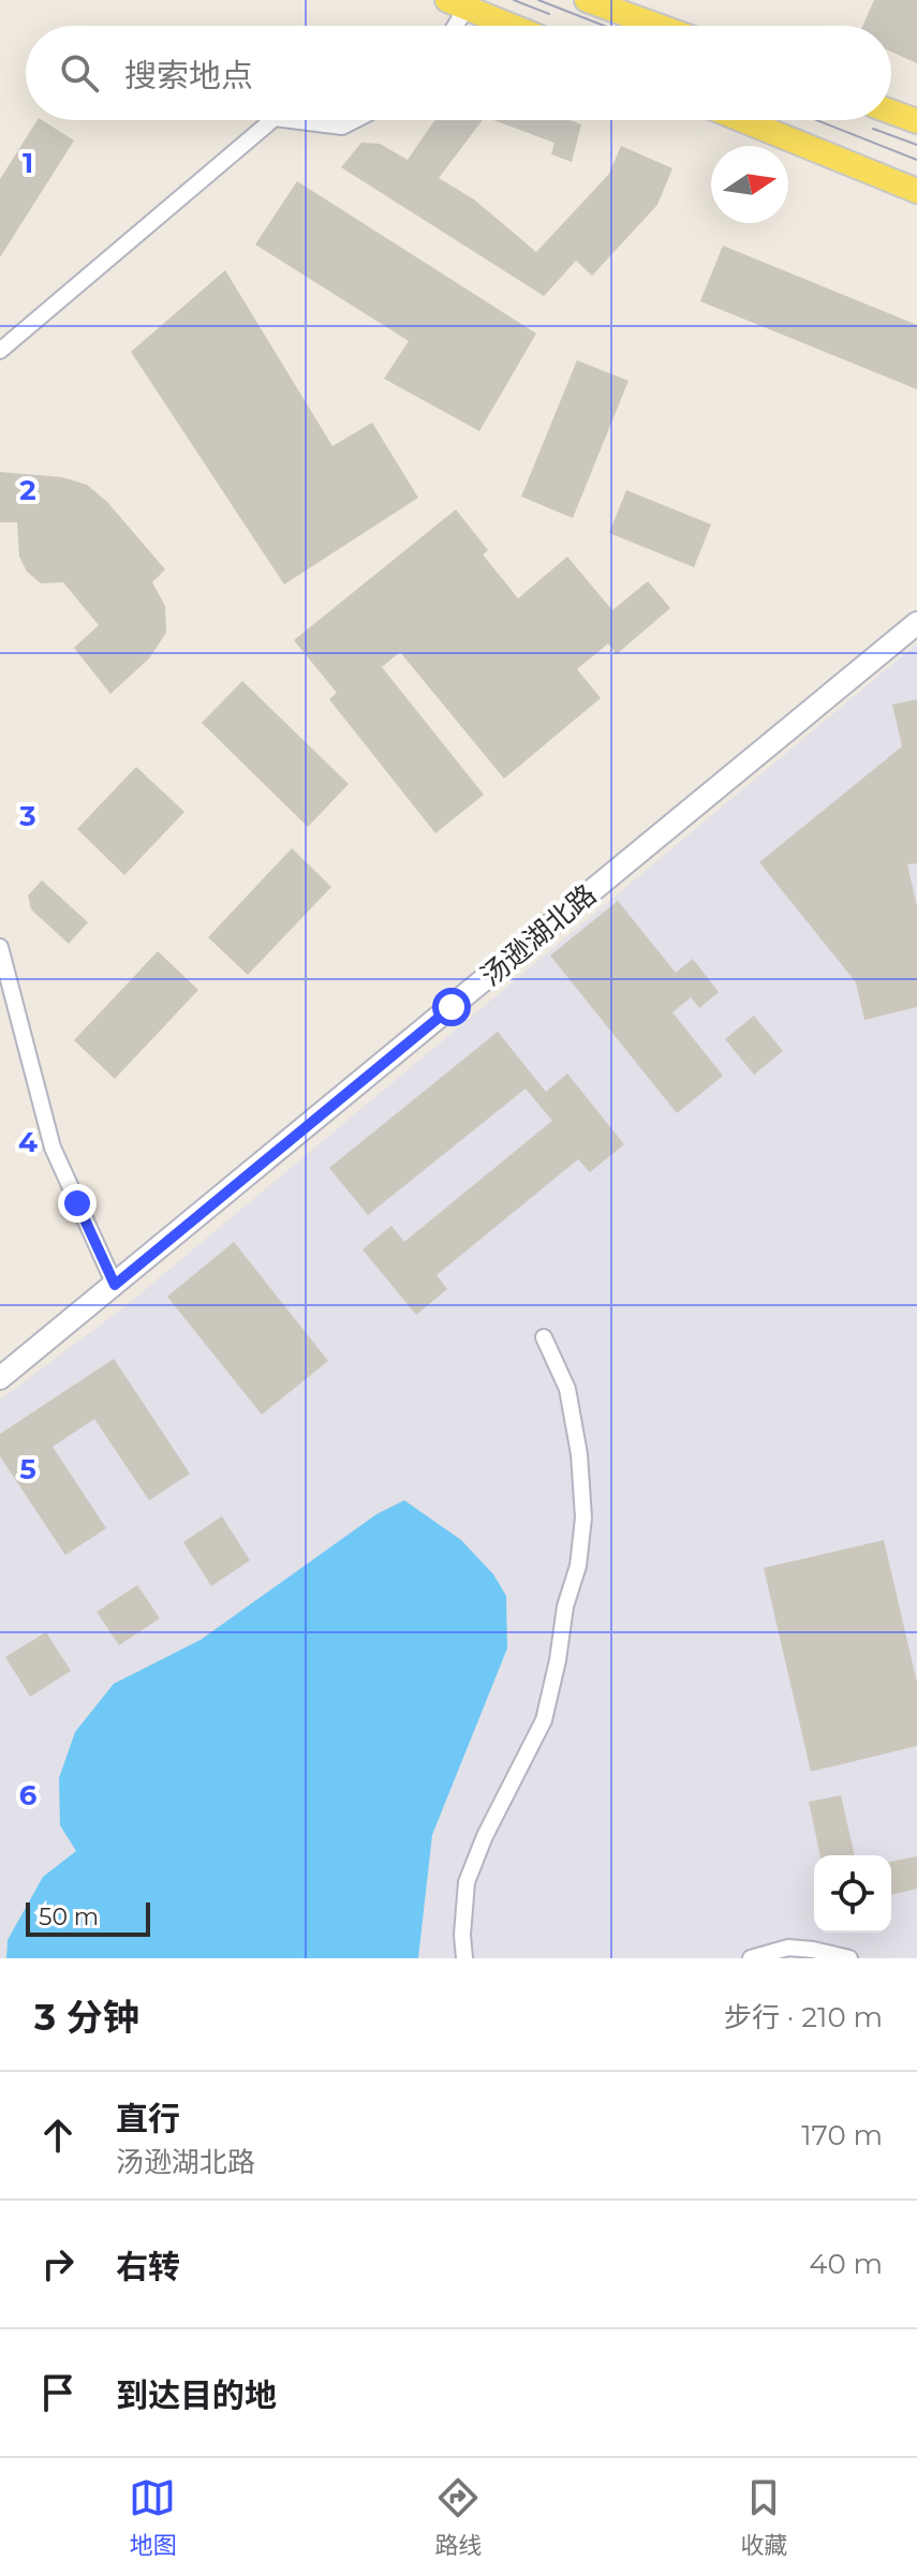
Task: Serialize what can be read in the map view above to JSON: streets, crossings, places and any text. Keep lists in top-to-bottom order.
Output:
{
  "streets": {
    "main road": ["汤逊湖北路"]
  },
  "scale_bar": "50 m",
  "north": "right",
  "page": {
    "search": "搜索地点",
    "scale": "50 m",
    "heading": ["3 分钟", "步行 · 210 m"],
    "list": [
      ["直行", "汤逊湖北路", "170 m"],
      ["右转", "40 m"],
      "到达目的地"
    ],
    "nav": ["地图", "路线", "收藏"]
  },
  "grid": {
    "rows": [
      "1",
      "2",
      "3",
      "4",
      "5",
      "6"
    ]
  }
}
